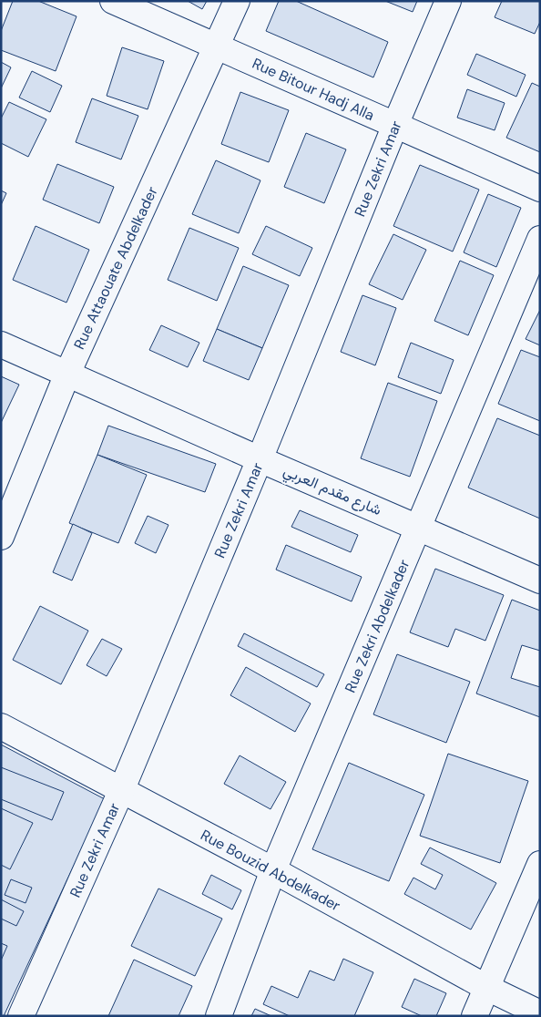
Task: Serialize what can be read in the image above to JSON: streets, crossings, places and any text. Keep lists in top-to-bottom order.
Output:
{
  "streets": {
    "street": [
      "Rue Bitour Hadj Alla",
      "Rue Zekri Amar",
      "Rue Attaouate Abdelkader",
      "شارع مقدم العربي",
      "Rue Zekri Abdelkader",
      "Rue Bouzid Abdelkader"
    ]
  },
  "crossings": [
    ["Rue Bitour Hadj Alla", "Rue Zekri Amar"],
    ["Rue Bitour Hadj Alla", "Rue Attaouate Abdelkader"],
    ["Rue Zekri Amar", "شارع مقدم العربي"],
    ["Rue Zekri Amar", "Rue Bouzid Abdelkader"],
    ["Rue Attaouate Abdelkader", "شارع مقدم العربي"],
    ["شارع مقدم العربي", "Rue Zekri Abdelkader"],
    ["Rue Zekri Abdelkader", "Rue Bouzid Abdelkader"]
  ]
}
